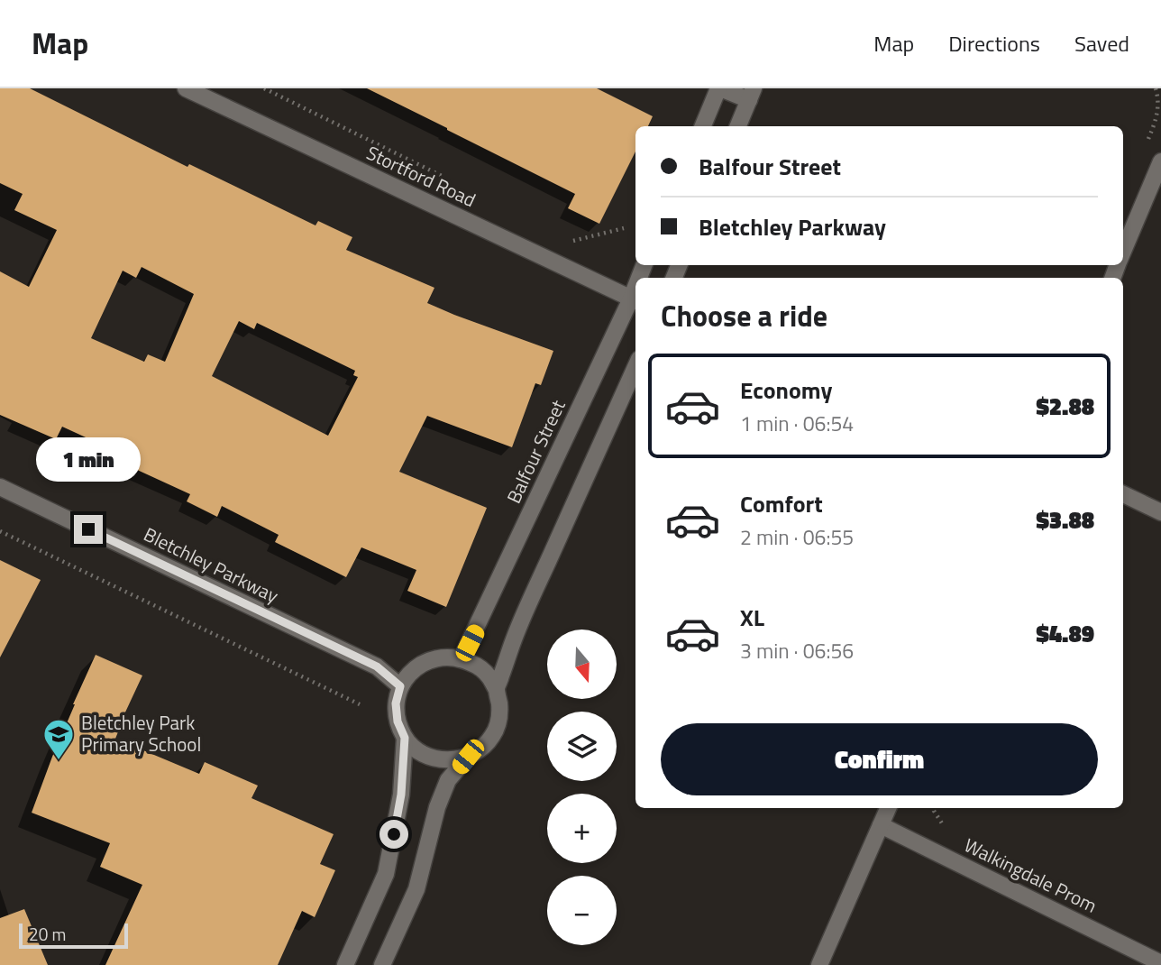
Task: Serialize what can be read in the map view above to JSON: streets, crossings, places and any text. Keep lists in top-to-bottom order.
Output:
{
  "streets": {
    "street": [
      "Stortford Road",
      "Balfour Street",
      "Bletchley Parkway",
      "Walkingdale Prom"
    ]
  },
  "crossings": [
    ["Stortford Road", "Balfour Street"],
    ["Balfour Street", "Bletchley Parkway"]
  ],
  "places": {
    "school or university": ["Bletchley Park Primary School"]
  },
  "scale_bar": "20 m",
  "north": "bottom",
  "page": {
    "header": "Map",
    "nav": ["Map", "Directions", "Saved"],
    "banner": ["Balfour Street", "Bletchley Parkway"],
    "heading": "Choose a ride",
    "list": [
      {
        "name": "Economy",
        "note": "1 min · 06:54",
        "value": "$2.88"
      },
      {
        "name": "Comfort",
        "note": "2 min · 06:55",
        "value": "$3.88"
      },
      {
        "name": "XL",
        "note": "3 min · 06:56",
        "value": "$4.89"
      }
    ],
    "bubble": "1 min",
    "map_buttons": ["+", "−"],
    "buttons": "Confirm",
    "scale": "20 m"
  }
}
